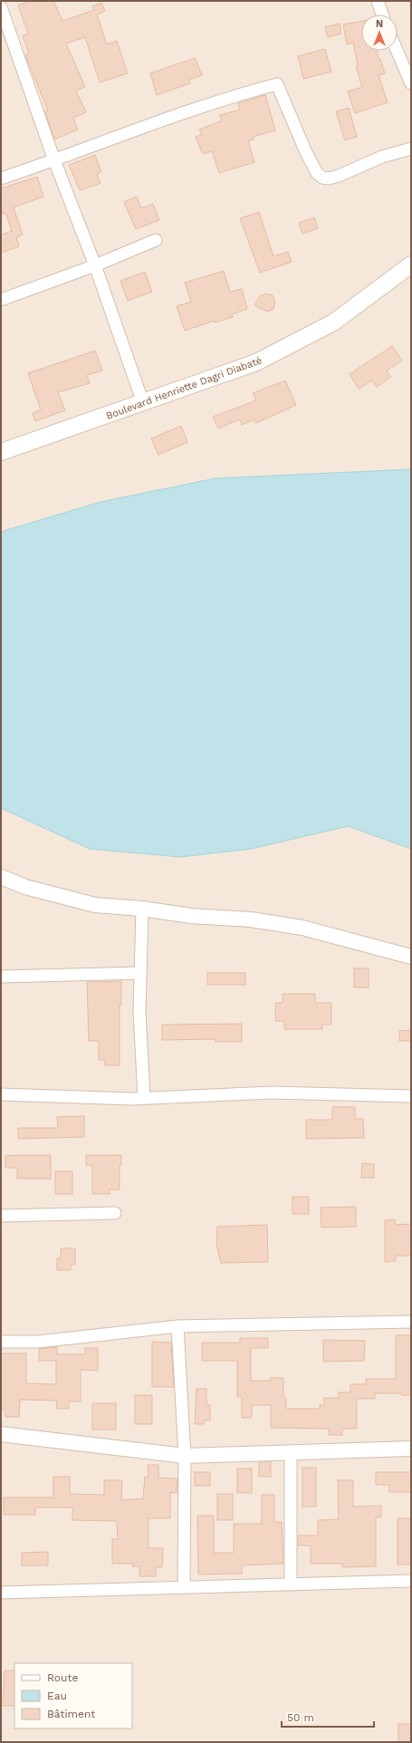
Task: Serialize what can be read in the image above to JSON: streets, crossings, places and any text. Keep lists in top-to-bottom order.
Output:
{
  "streets": {
    "main road": ["Boulevard Henriette Dagri Diabaté"]
  },
  "legend": ["Route", "Eau", "Bâtiment"],
  "scale_bar": "50 m",
  "north": "top"
}
